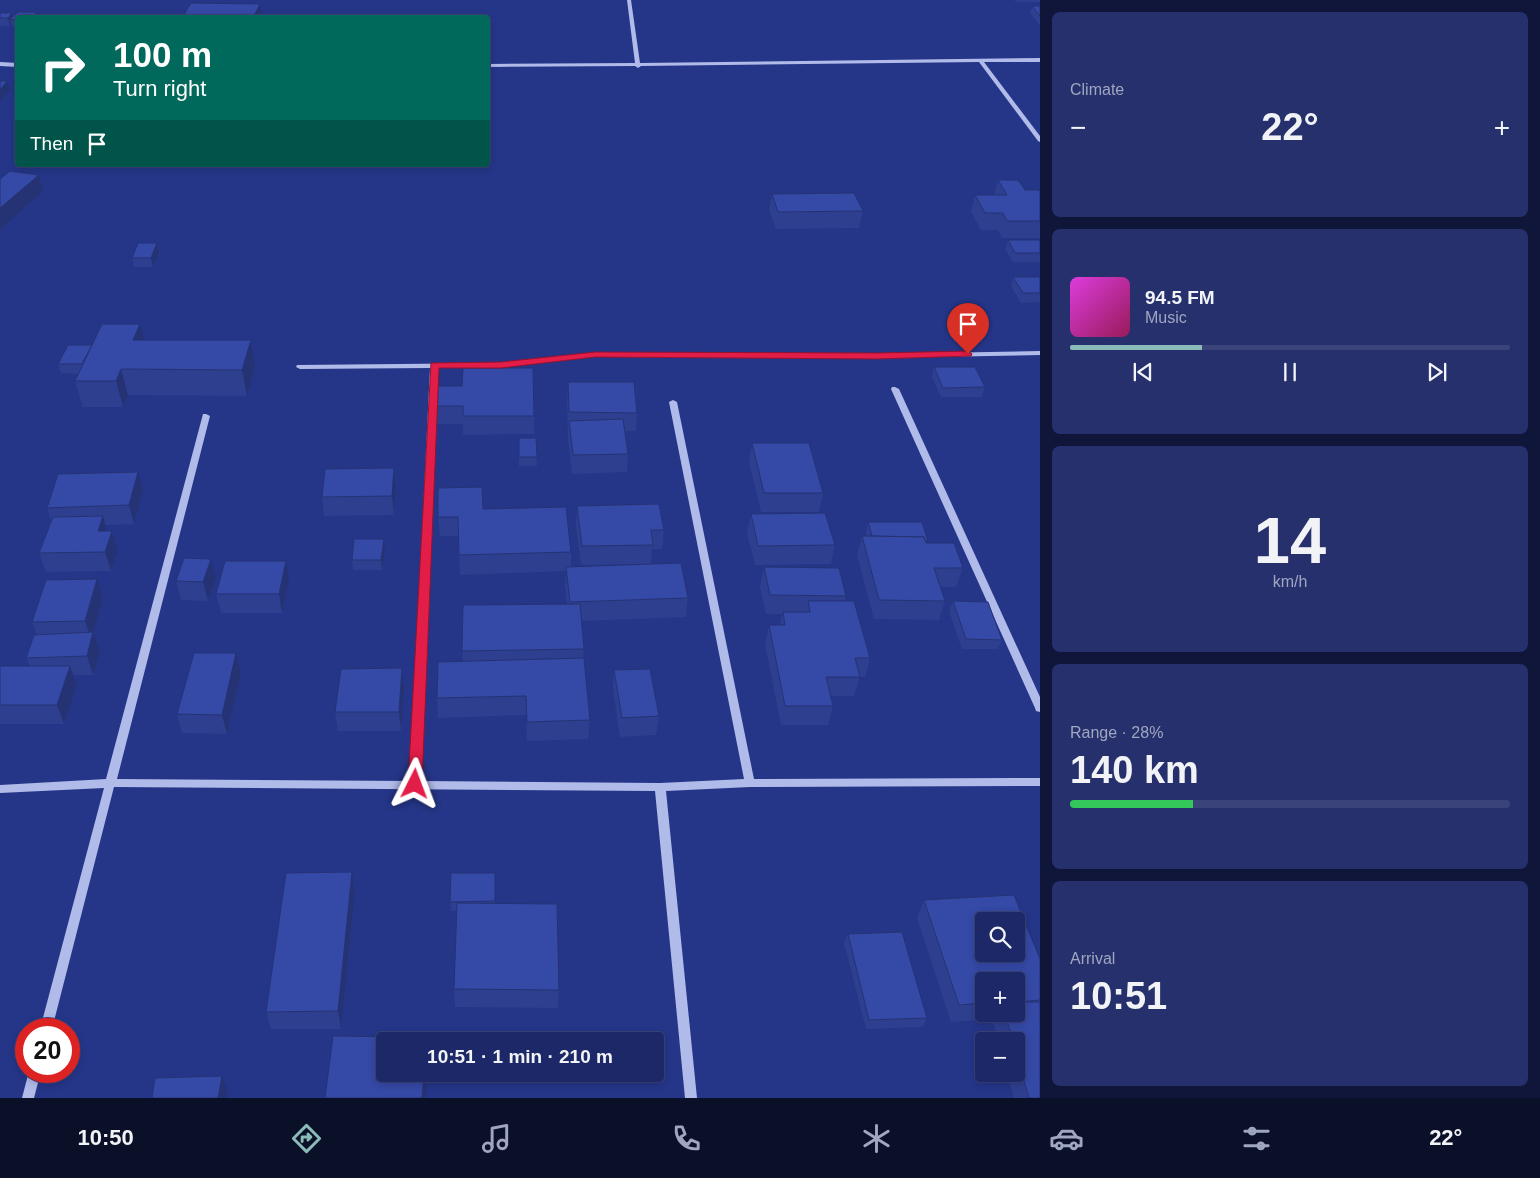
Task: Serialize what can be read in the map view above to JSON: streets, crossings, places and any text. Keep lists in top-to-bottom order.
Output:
{
  "page": {
    "tile": [
      "Climate",
      ["14", "km/h"],
      ["Range · 28%", "140 km"],
      ["Arrival", "10:51"]
    ],
    "turn": ["100 m", "Turn right"],
    "heat": ["−", "22°", "+"],
    "then": "Then",
    "song": ["94.5 FM", "Music"],
    "map_buttons": ["+", "−"],
    "limit": "20",
    "trip": "10:51 · 1 min · 210 m",
    "tabs": ["10:50", "22°"]
  }
}
